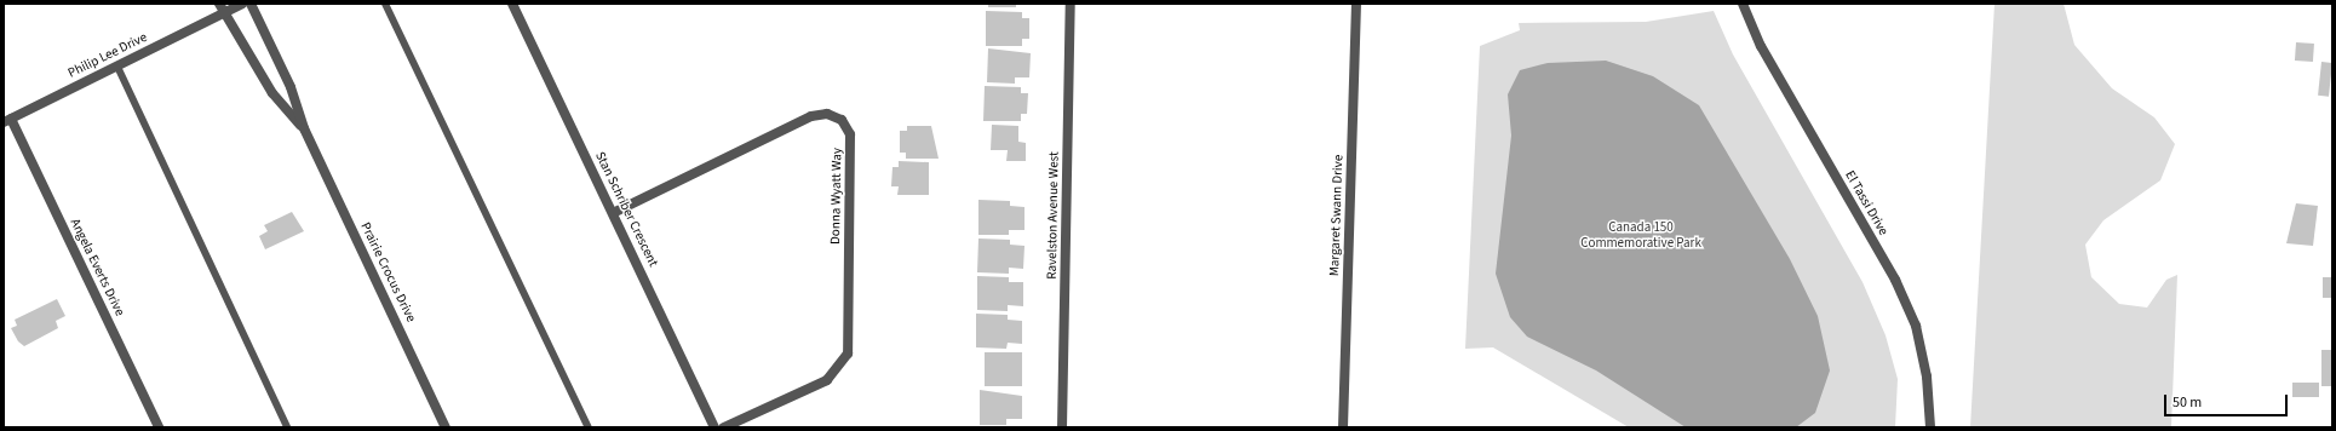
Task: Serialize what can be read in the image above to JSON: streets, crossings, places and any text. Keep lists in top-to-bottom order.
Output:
{
  "streets": {
    "street": [
      "Philip Lee Drive",
      "Donna Wyatt Way",
      "El Tassi Drive",
      "Stan Schriber Crescent",
      "Ravelston Avenue West",
      "Margaret Swann Drive",
      "Angela Everts Drive",
      "Prairie Crocus Drive"
    ]
  },
  "crossings": [
    ["Philip Lee Drive", "Angela Everts Drive"],
    ["Philip Lee Drive", "Prairie Crocus Drive"],
    ["Donna Wyatt Way", "Stan Schriber Crescent"]
  ],
  "parks": ["Canada 150 Commemorative Park"],
  "scale_bar": "50 m"
}
